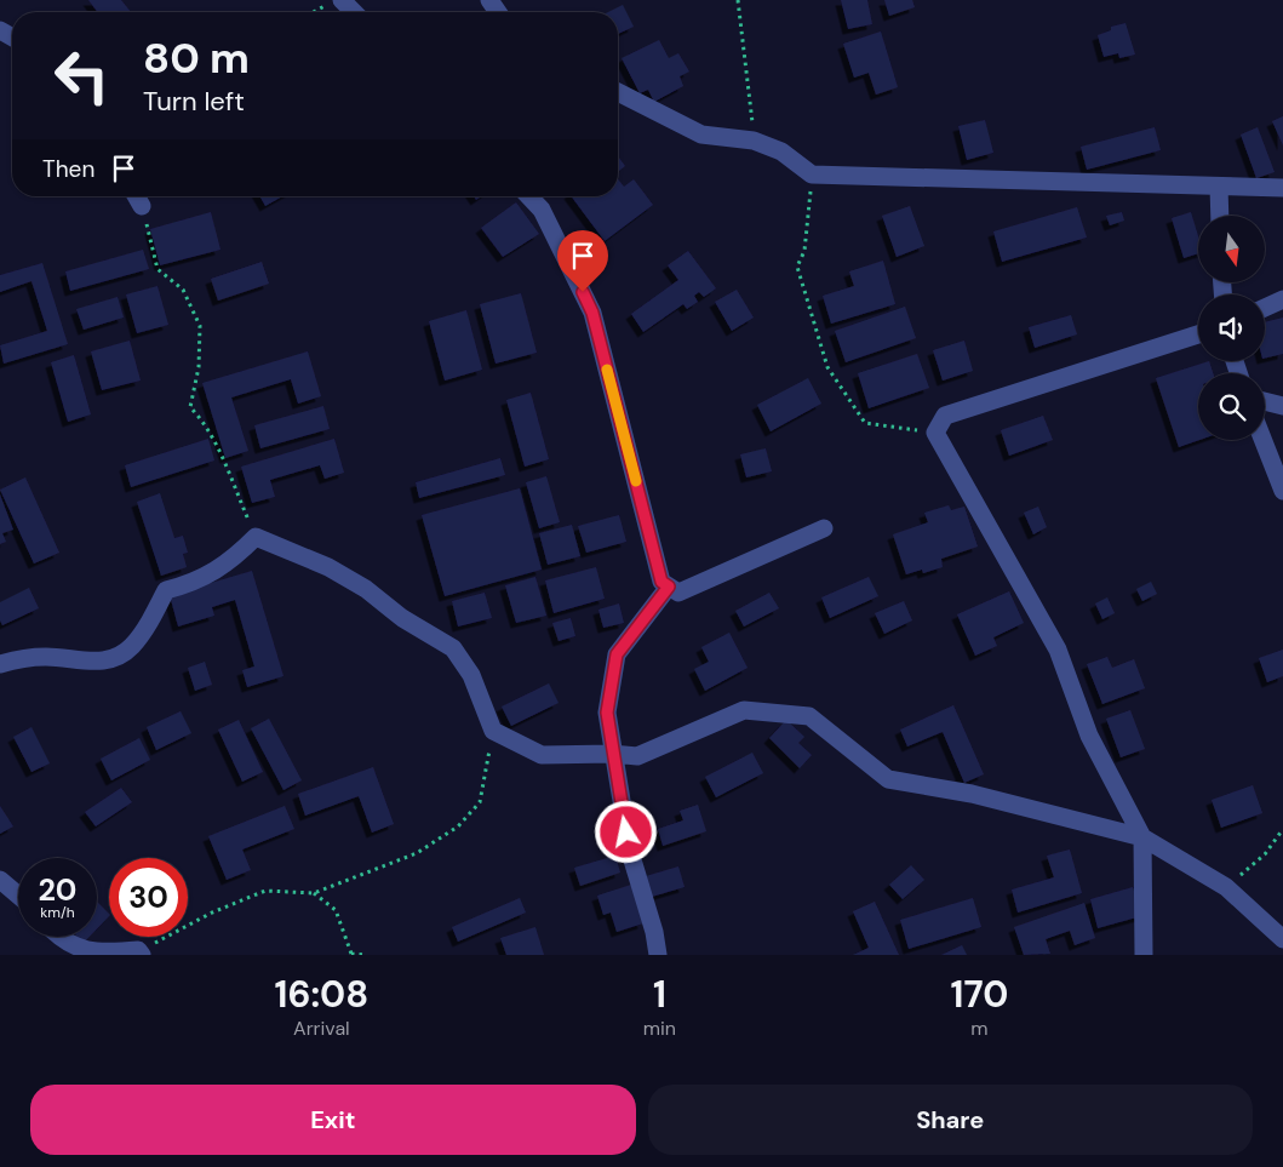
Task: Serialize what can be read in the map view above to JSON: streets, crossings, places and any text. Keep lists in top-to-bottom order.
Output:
{
  "north": "bottom",
  "page": {
    "turn": ["80 m", "Turn left"],
    "then": "Then",
    "speed": "20 km/h",
    "limit": "30",
    "eta": [
      "16:08",
      "Arrival",
      "1",
      "min",
      "170",
      "m"
    ],
    "buttons": ["Exit", "Share"]
  }
}
